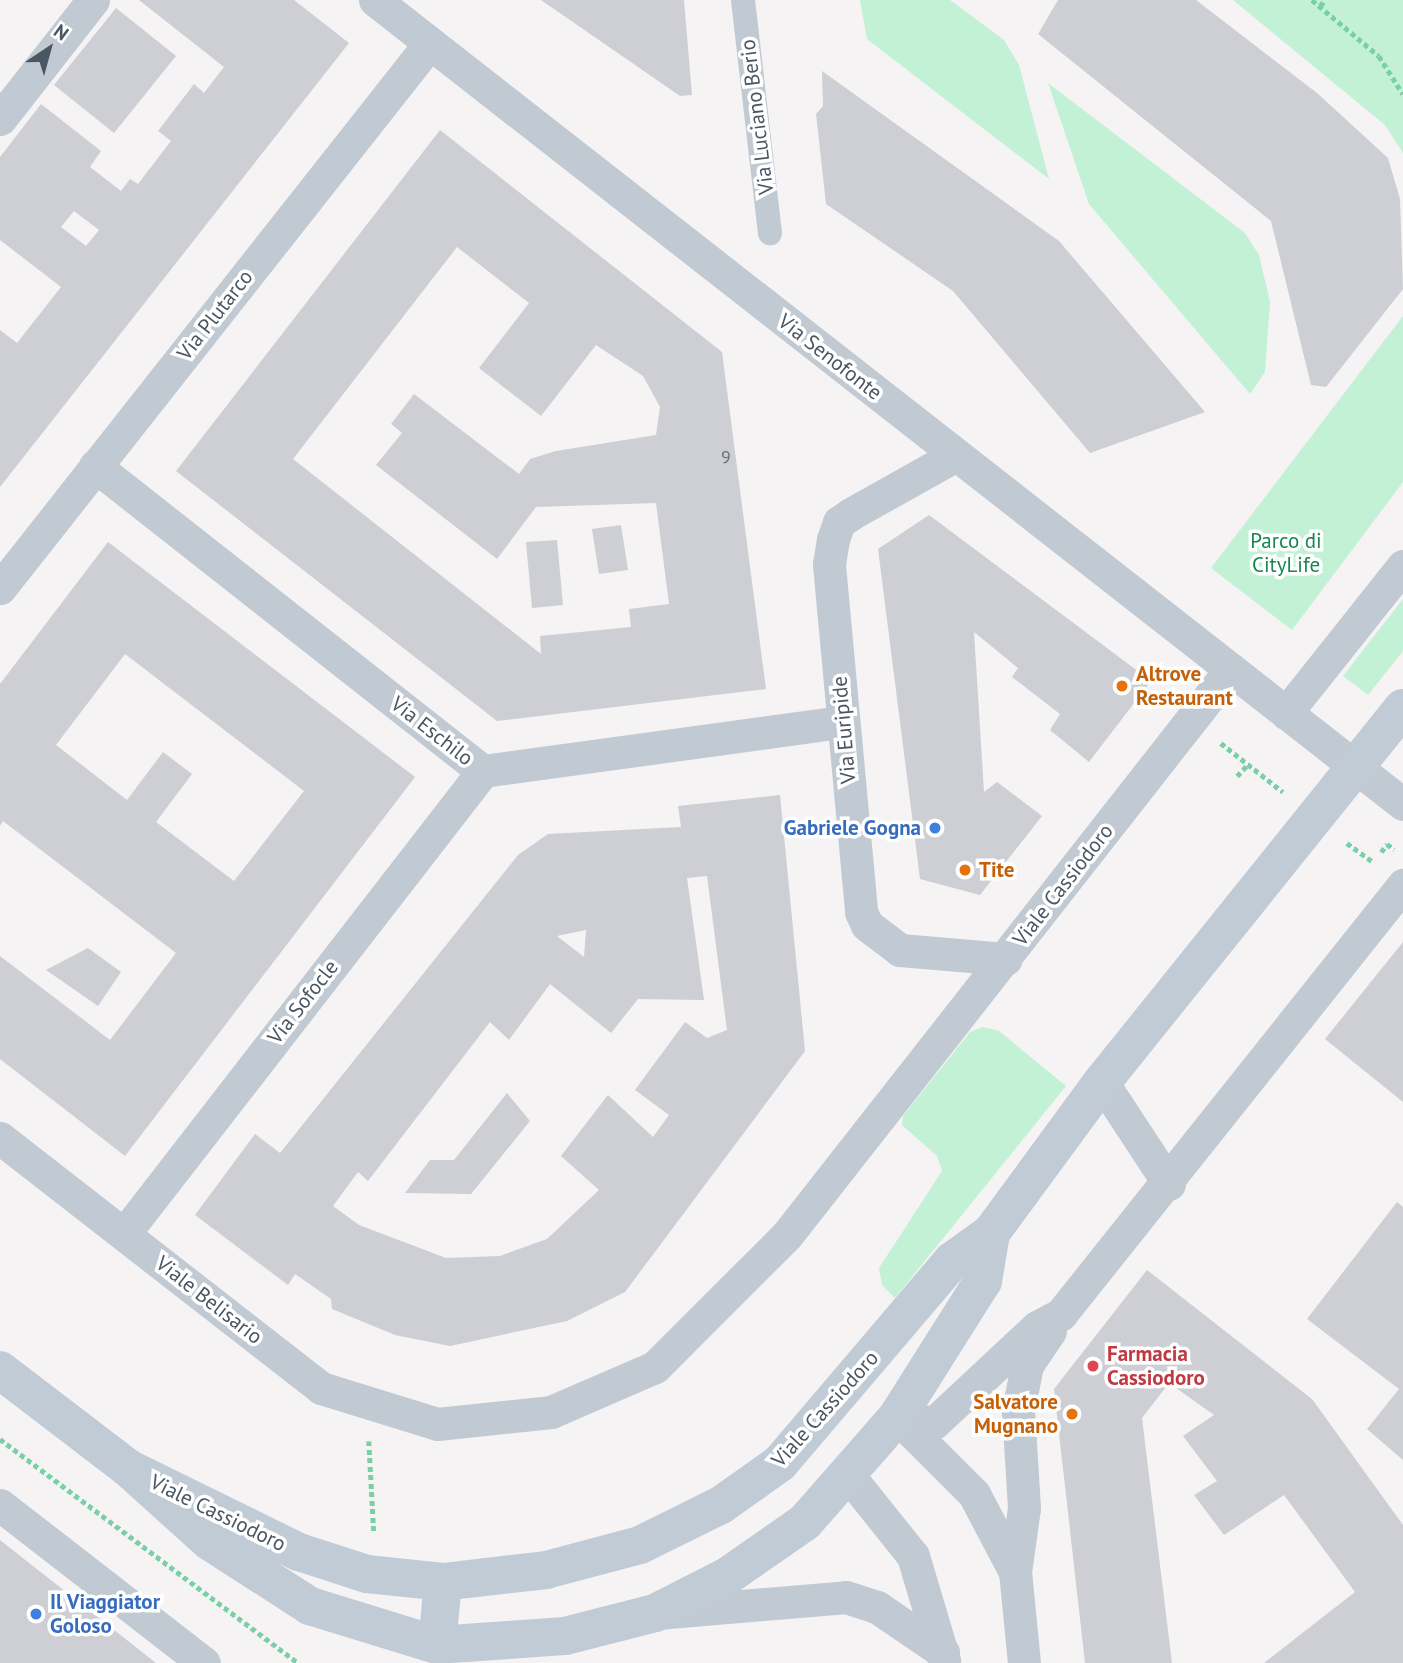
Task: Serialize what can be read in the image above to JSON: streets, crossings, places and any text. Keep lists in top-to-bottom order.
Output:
{
  "streets": {
    "main road": ["Viale Cassiodoro"],
    "street": [
      "Via Luciano Berio",
      "Via Plutarco",
      "Via Senofonte",
      "Via Euripide",
      "Via Eschilo",
      "Via Sofocle",
      "Viale Belisario"
    ]
  },
  "crossings": [
    ["Via Plutarco", "Via Senofonte"],
    ["Via Plutarco", "Via Eschilo"],
    ["Via Senofonte", "Via Euripide"],
    ["Via Senofonte", "Viale Cassiodoro"],
    ["Via Euripide", "Via Eschilo"],
    ["Via Euripide", "Viale Cassiodoro"],
    ["Via Eschilo", "Via Sofocle"],
    ["Viale Cassiodoro", "Viale Belisario"],
    ["Via Sofocle", "Viale Belisario"]
  ],
  "parks": ["Parco di CityLife"],
  "places": [
    "Altrove Restaurant",
    "Gabriele Gogna",
    "Tite",
    "Farmacia Cassiodoro",
    "Salvatore Mugnano",
    "Il Viaggiator Goloso"
  ],
  "house_numbers": ["9"],
  "north": "top right"
}
